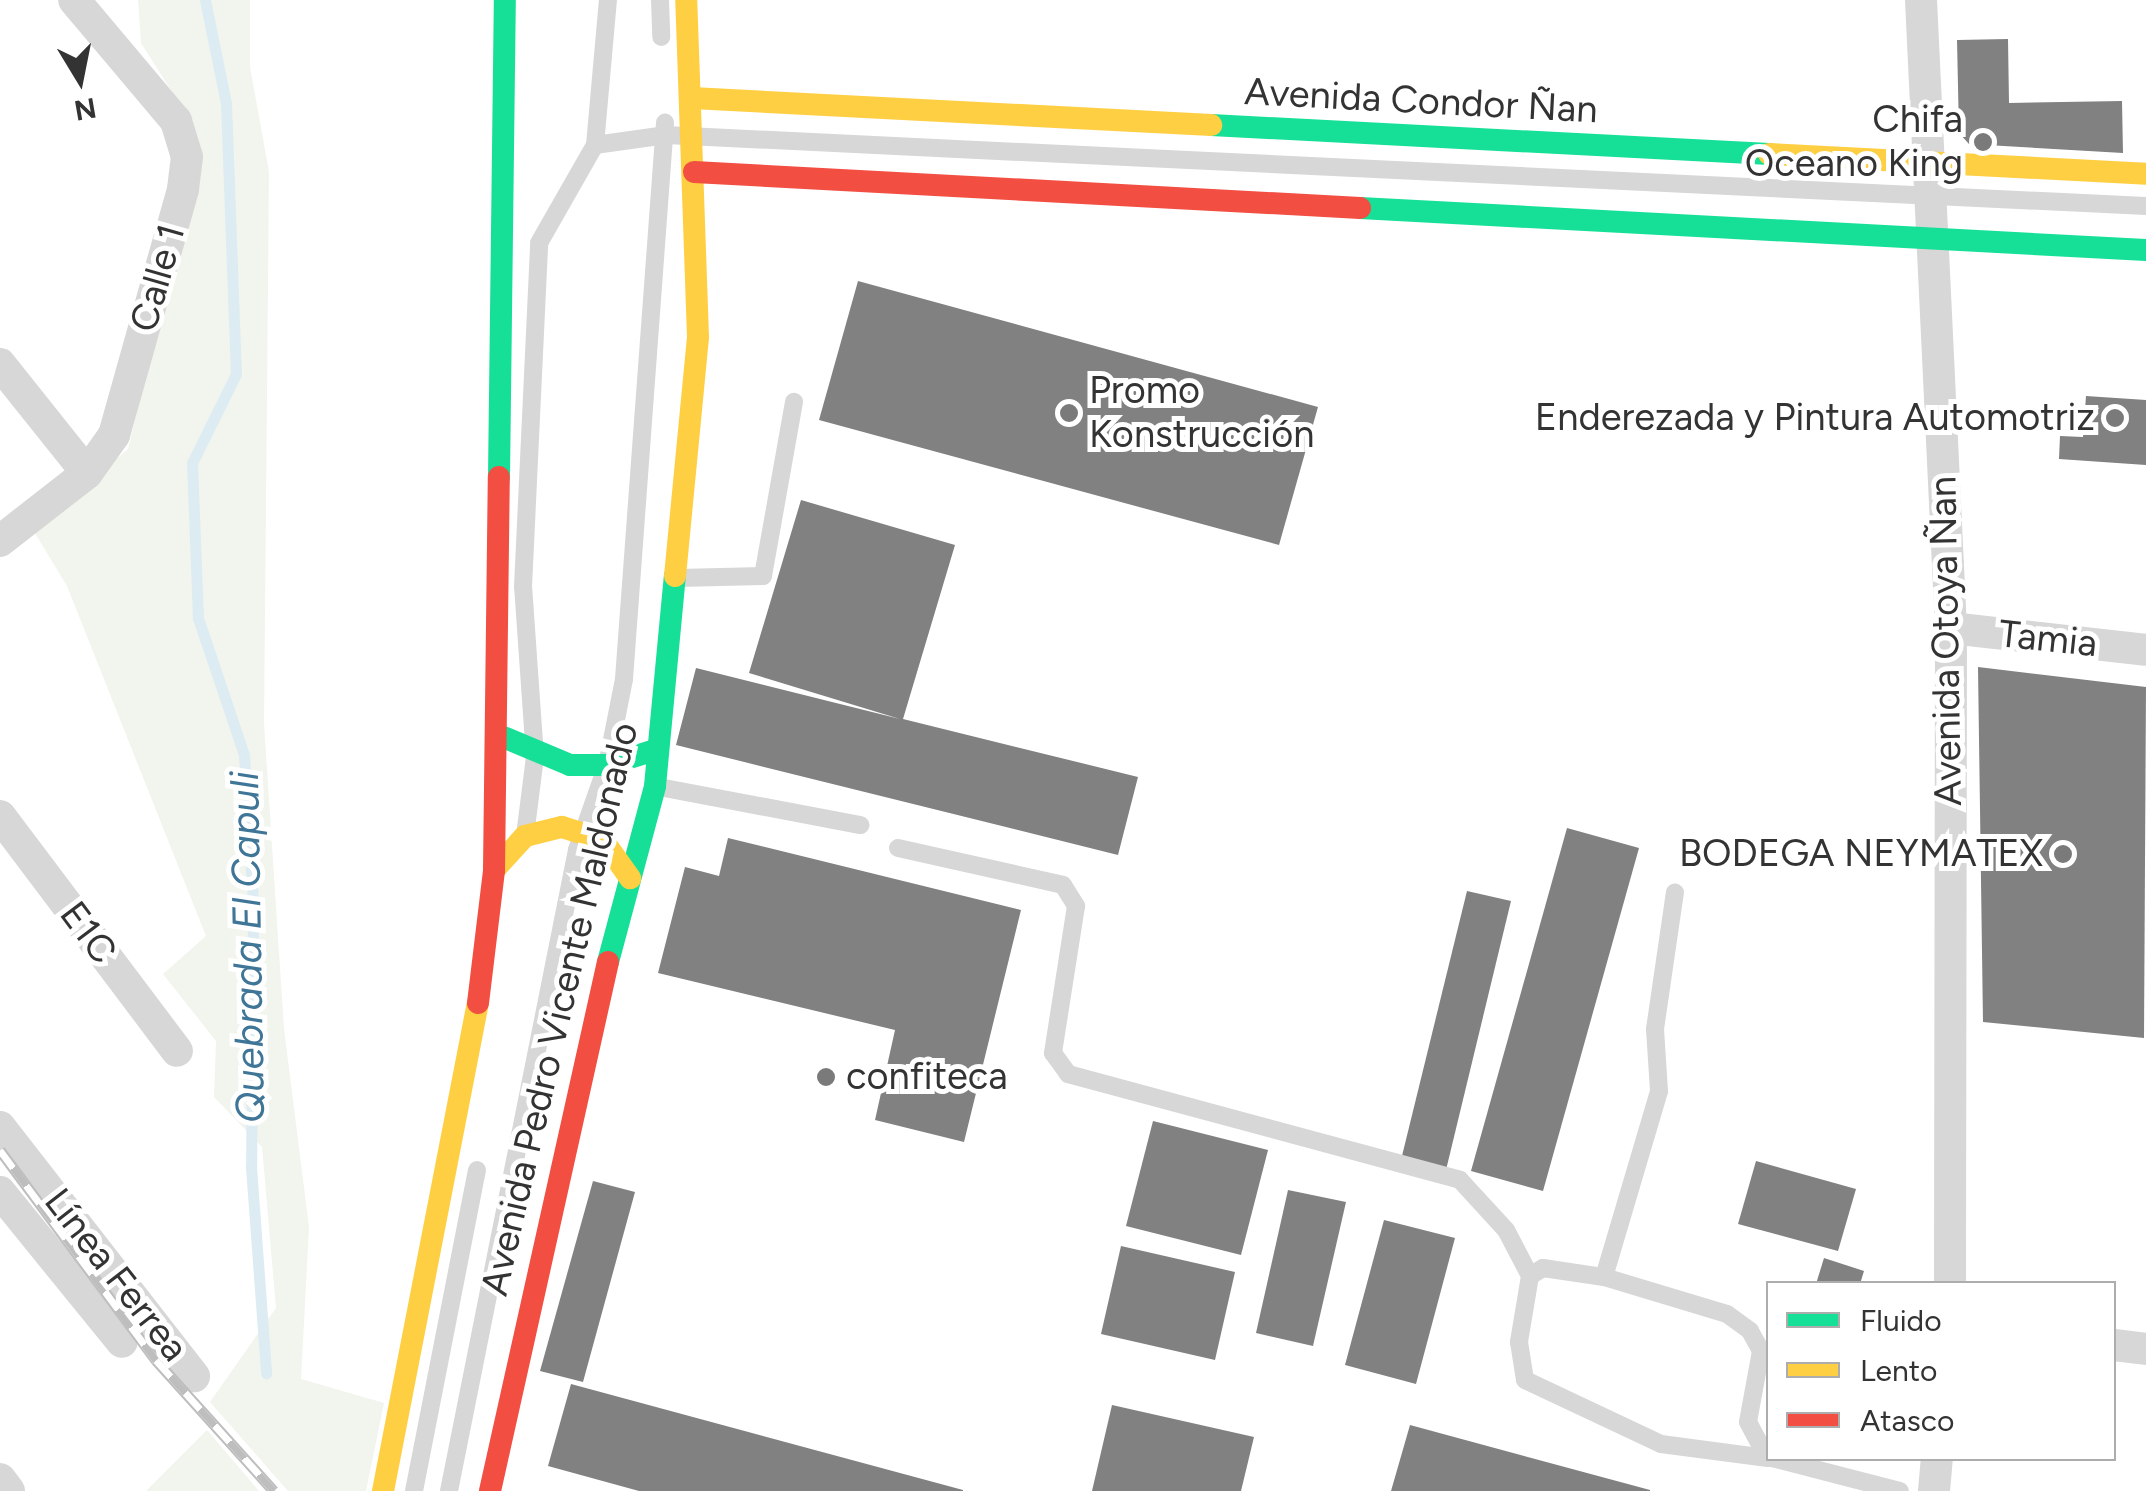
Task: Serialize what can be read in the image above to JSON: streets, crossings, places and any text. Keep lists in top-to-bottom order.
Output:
{
  "streets": {
    "main road": ["Avenida Condor Ñan", "Avenida Pedro Vicente Maldonado"],
    "street": [
      "Calle 1",
      "Tamia",
      "Avenida Otoya Ñan",
      "E1C",
      "Línea Ferrea"
    ]
  },
  "crossings": [
    ["Avenida Condor Ñan", "Avenida Otoya Ñan"],
    ["Avenida Condor Ñan", "Avenida Pedro Vicente Maldonado"],
    ["Tamia", "Avenida Otoya Ñan"]
  ],
  "water": ["Quebrada El Capuli"],
  "places": [
    "Chifa Oceano King",
    "Promo Konstrucción",
    "Enderezada y Pintura Automotriz",
    "BODEGA NEYMATEX",
    "confiteca"
  ],
  "legend": ["Fluido", "Lento", "Atasco"],
  "north": "bottom"
}
